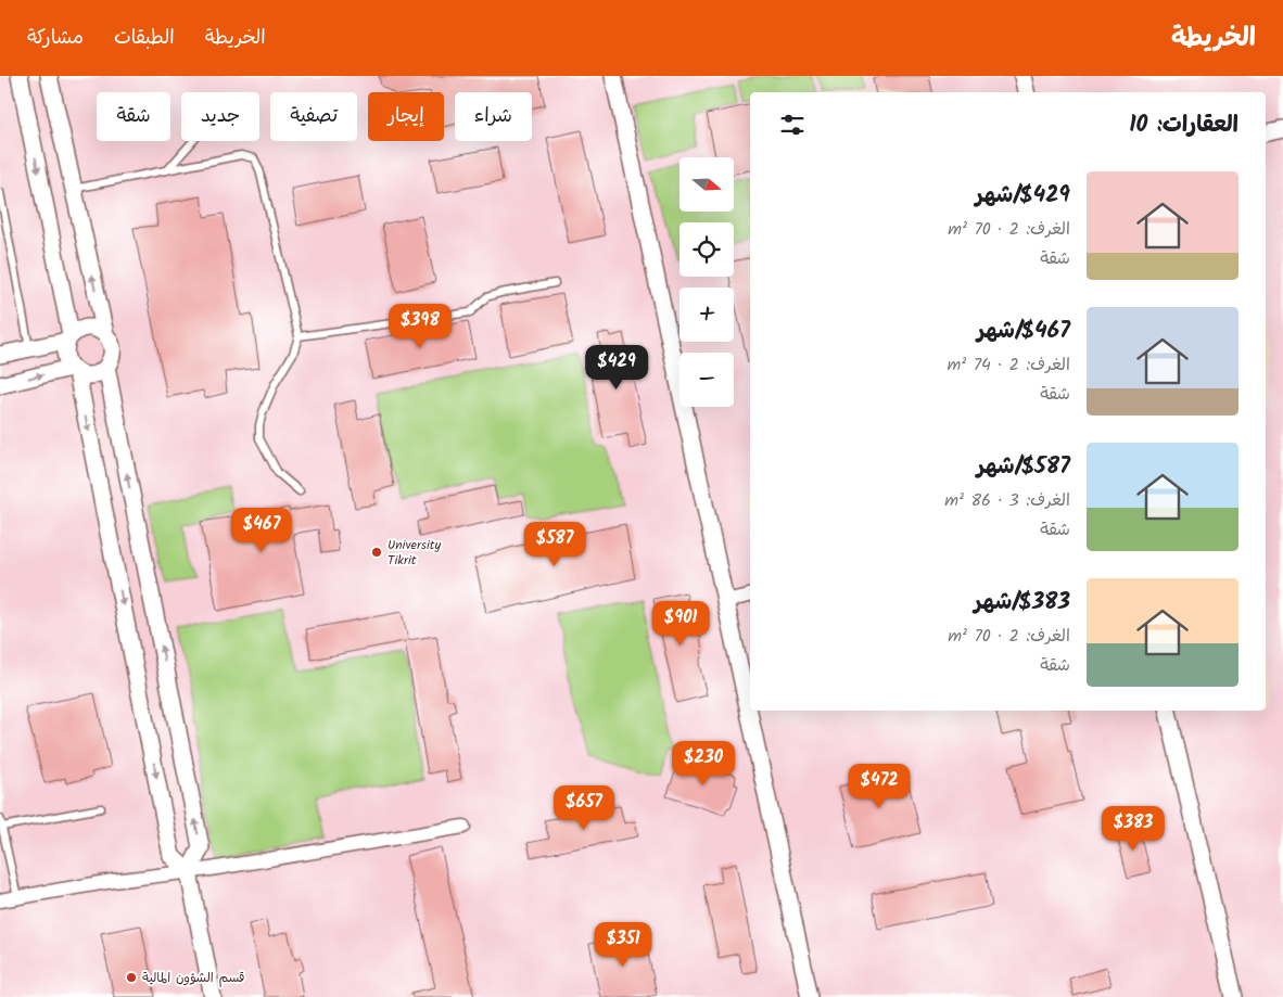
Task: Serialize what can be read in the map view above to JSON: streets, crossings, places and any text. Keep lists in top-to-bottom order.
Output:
{
  "places": ["University Tikrit", "قسم الشؤون المالية"],
  "north": "right",
  "page": {
    "header": "الخريطة",
    "nav": ["الخريطة", "الطبقات", "مشاركة"],
    "chip": [
      "شراء",
      "إيجار",
      "تصفية",
      "جديد",
      "شقة"
    ],
    "heading": "العقارات: 10",
    "map_buttons": ["+", "−"],
    "list": [
      {
        "name": "$429/شهر",
        "note": "الغرف: 2 · 70 m² · شقة"
      },
      {
        "name": "$467/شهر",
        "note": "الغرف: 2 · 74 m² · شقة"
      },
      {
        "name": "$587/شهر",
        "note": "الغرف: 3 · 86 m² · شقة"
      },
      {
        "name": "$383/شهر",
        "note": "الغرف: 2 · 70 m² · شقة"
      }
    ],
    "price": [
      "$398",
      "$429",
      "$467",
      "$587",
      "$901",
      "$230",
      "$472",
      "$657",
      "$383",
      "$351"
    ]
  }
}
